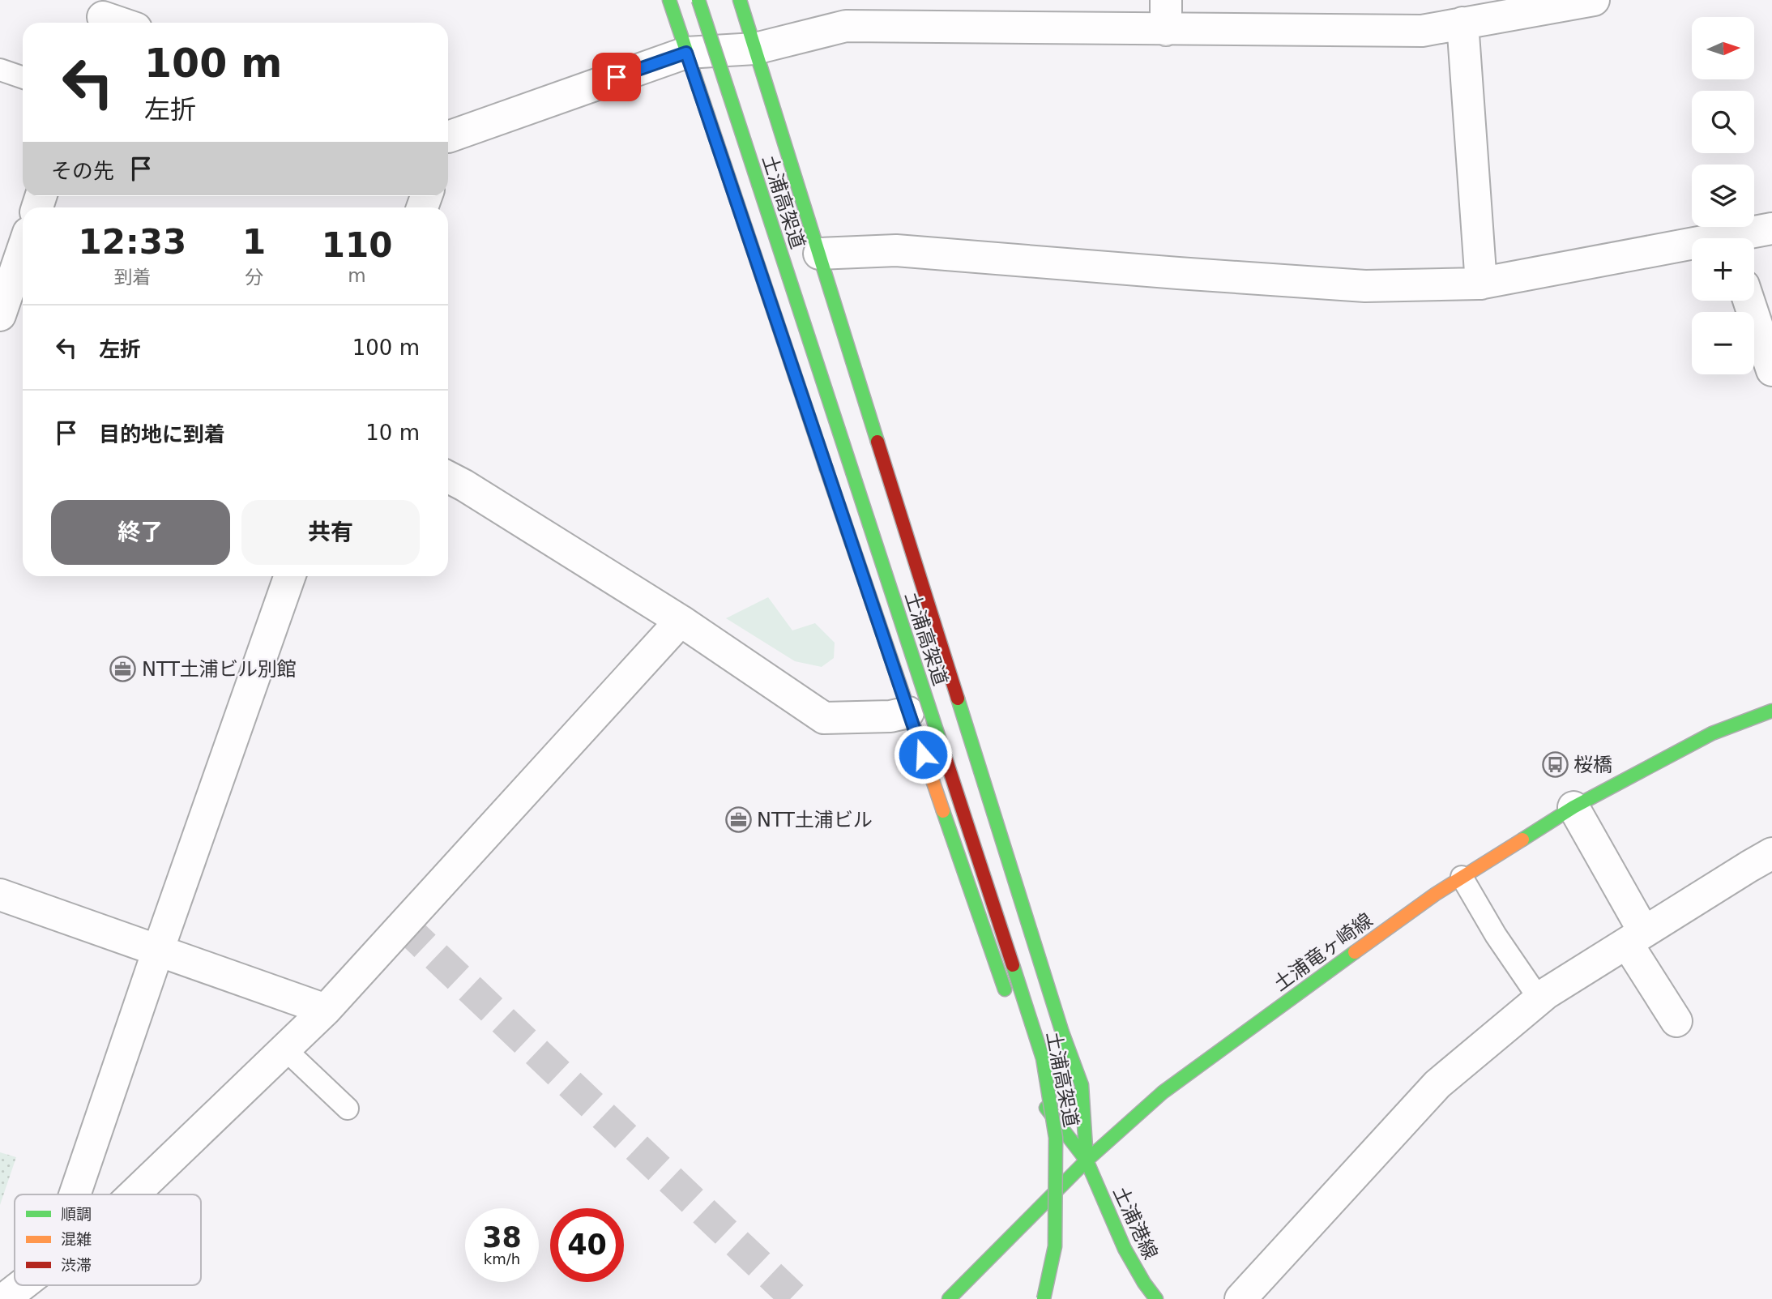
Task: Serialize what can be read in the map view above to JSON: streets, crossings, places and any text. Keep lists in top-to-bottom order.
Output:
{
  "streets": {
    "street": ["土浦高架道", "土浦竜ヶ崎線", "土浦港線"]
  },
  "crossings": [
    ["土浦竜ヶ崎線", "土浦港線"]
  ],
  "places": {
    "office": ["NTT土浦ビル別館", "NTT土浦ビル"],
    "bus stop": ["桜橋"]
  },
  "legend": ["順調", "混雑", "渋滞"],
  "north": "right",
  "page": {
    "map_buttons": ["+", "−"],
    "turn": ["100 m", "左折"],
    "then": "その先",
    "eta": [
      "12:33",
      "到着",
      "1",
      "分",
      "110",
      "m"
    ],
    "list": [
      {
        "name": "左折",
        "value": "100 m"
      },
      {
        "name": "目的地に到着",
        "value": "10 m"
      }
    ],
    "buttons": ["終了", "共有"],
    "speed": "38 km/h",
    "limit": "40"
  }
}
